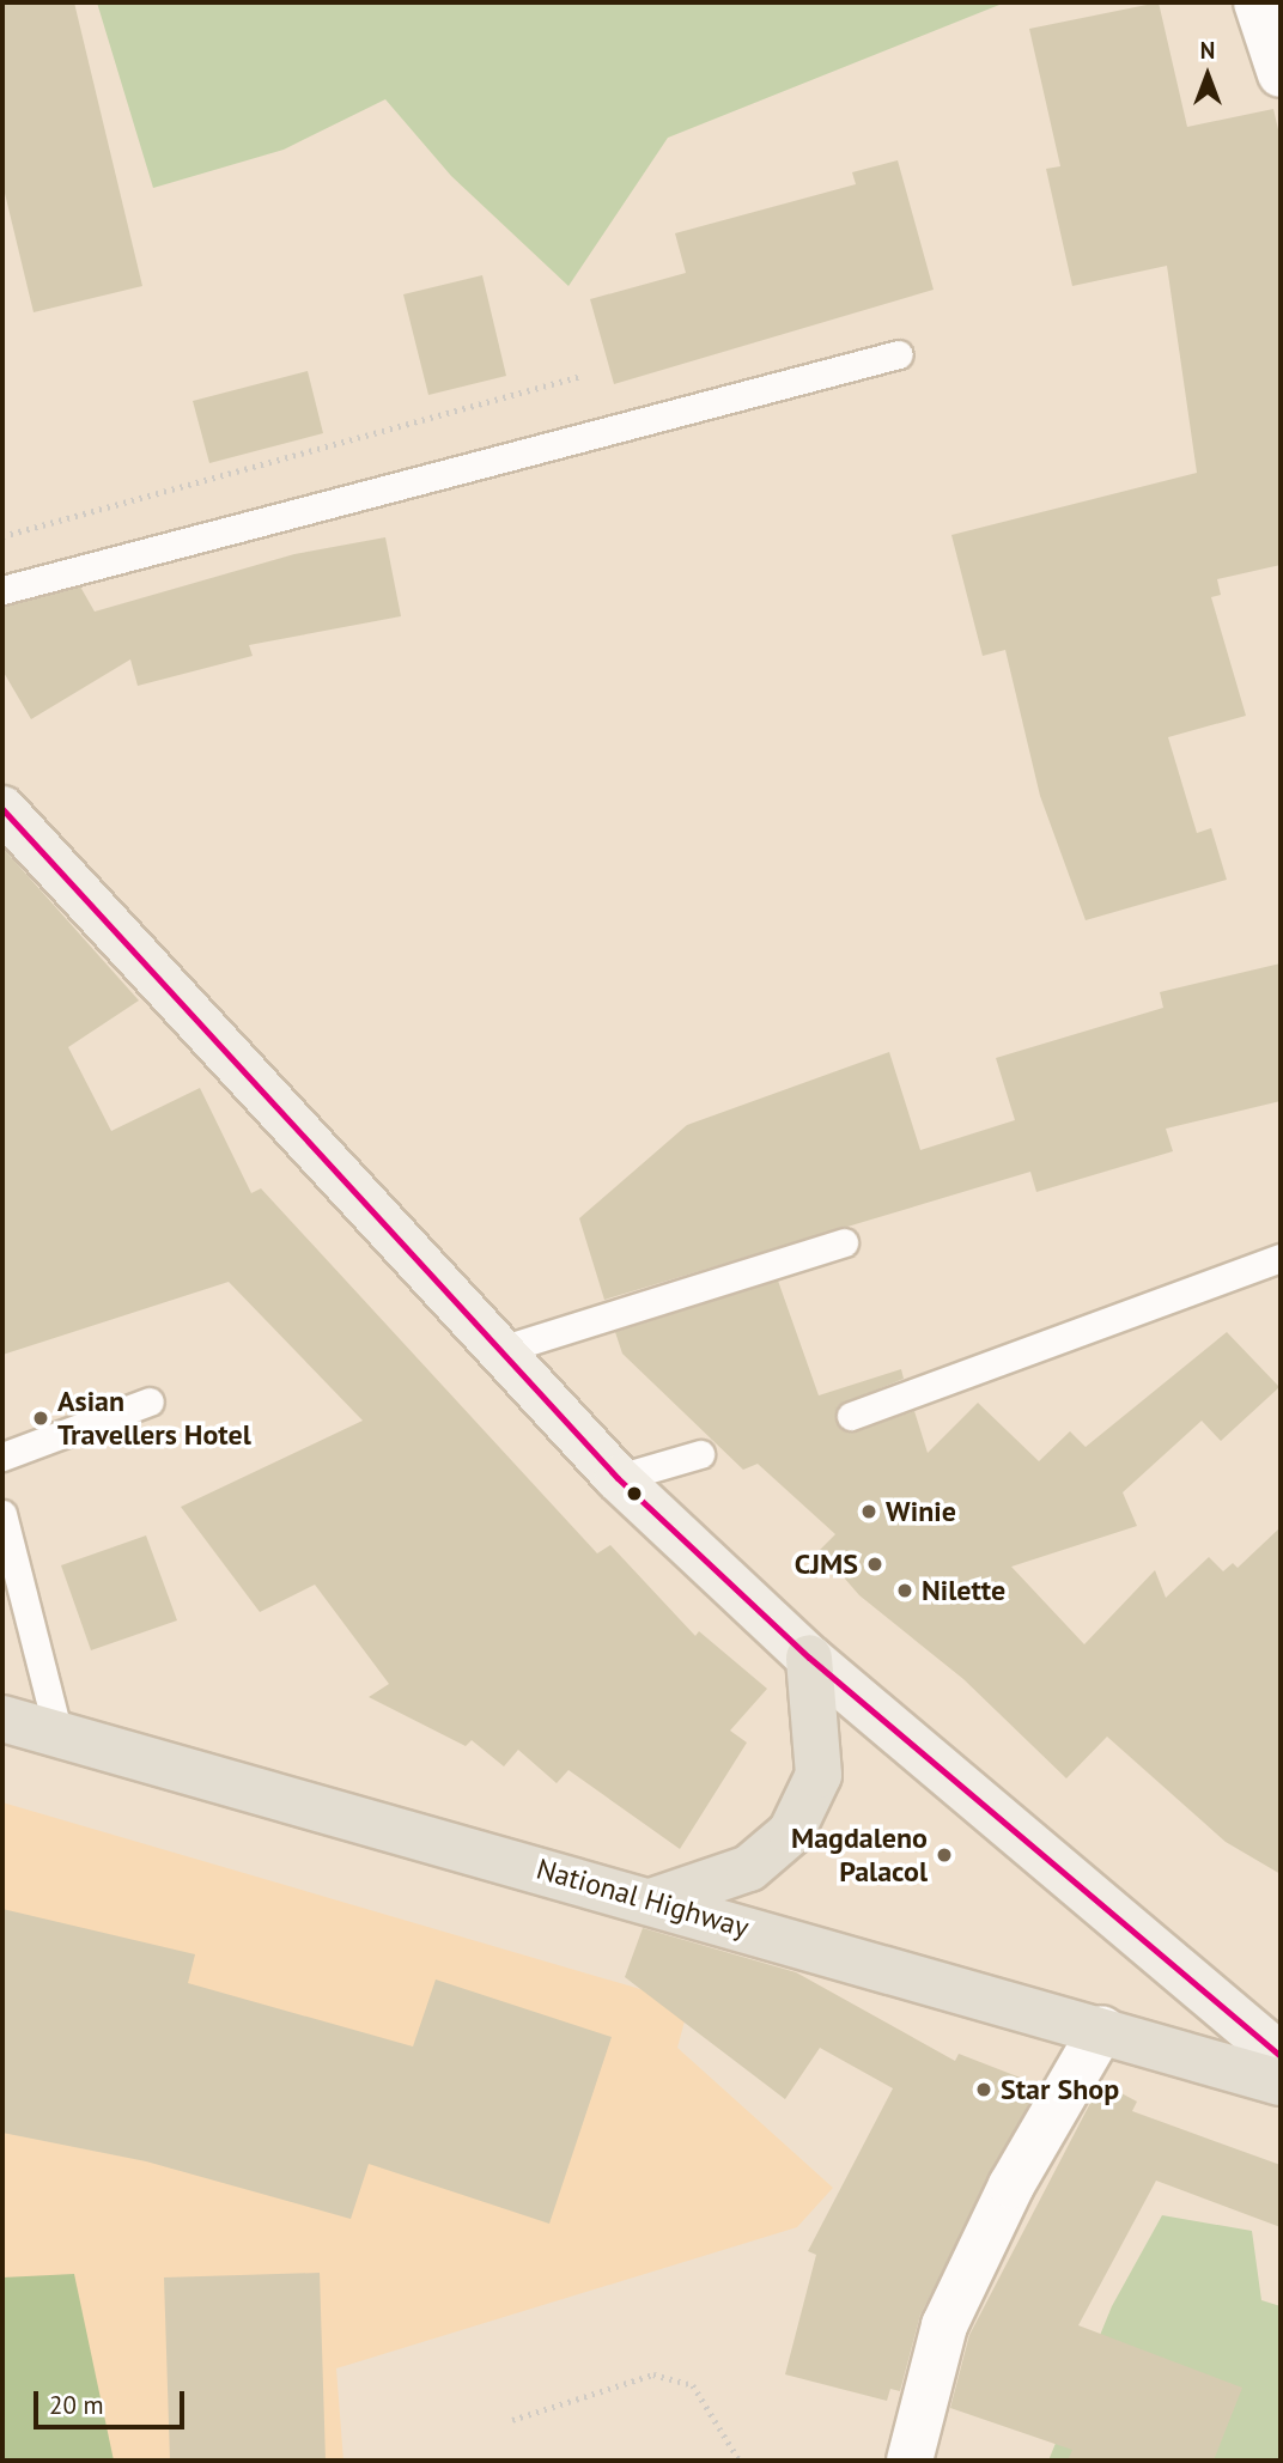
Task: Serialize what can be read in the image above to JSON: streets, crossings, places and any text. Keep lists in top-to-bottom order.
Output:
{
  "streets": {
    "main road": ["National Highway"]
  },
  "places": [
    "Asian Travellers Hotel",
    "Winie",
    "CJMS",
    "Nilette",
    "Magdaleno Palacol",
    "Star Shop"
  ],
  "scale_bar": "20 m",
  "north": "top"
}
